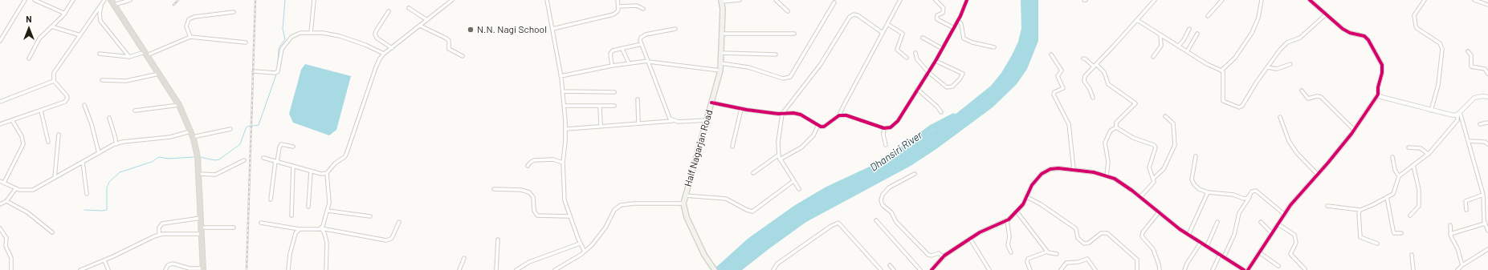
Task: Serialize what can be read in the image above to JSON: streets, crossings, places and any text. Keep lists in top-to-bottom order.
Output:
{
  "streets": {
    "main road": ["Half Nagarjan Road"]
  },
  "water": ["Dhansiri River"],
  "places": ["N.N. Nagi School"],
  "north": "top"
}
